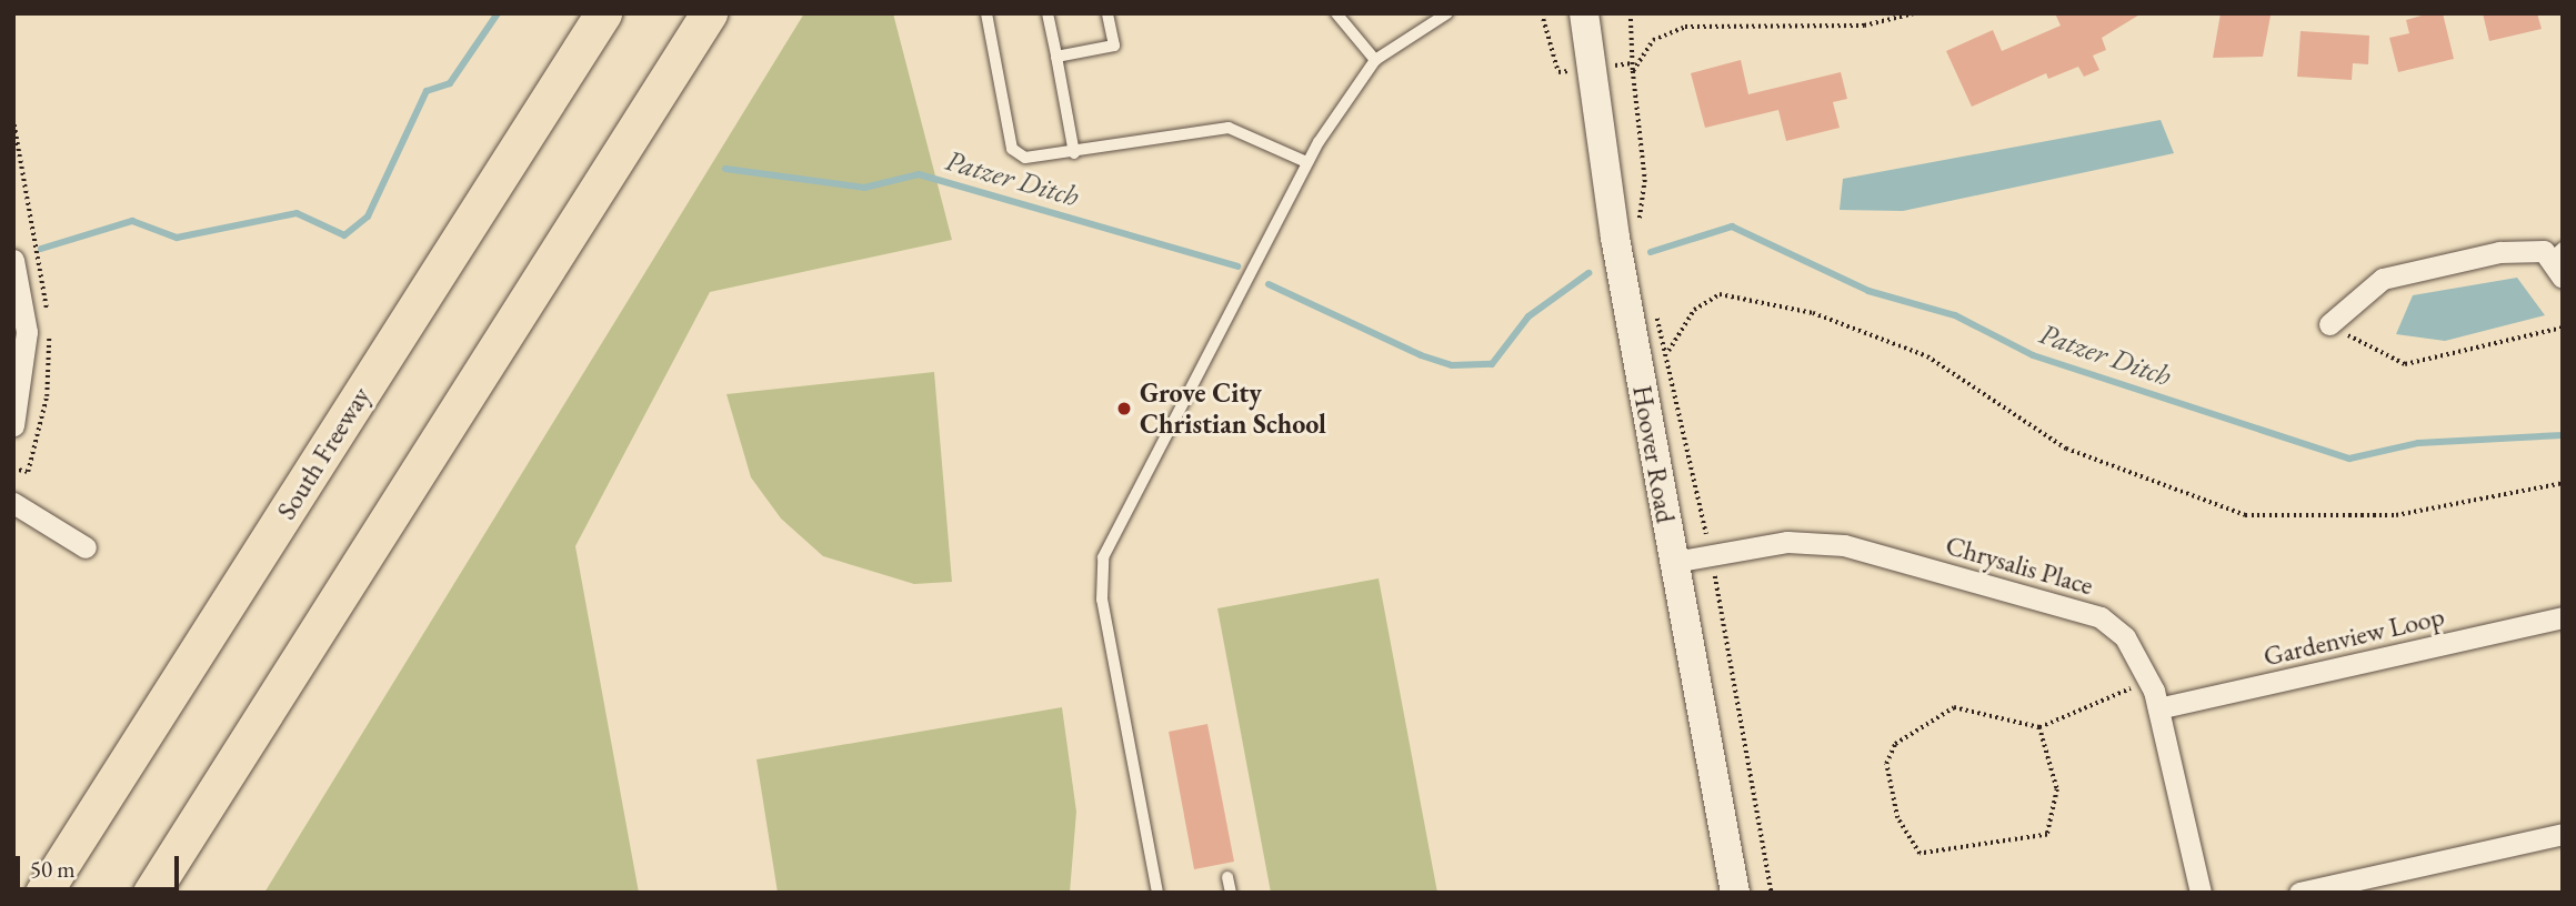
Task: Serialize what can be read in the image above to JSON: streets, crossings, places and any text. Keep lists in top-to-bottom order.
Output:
{
  "streets": {
    "highway": ["South Freeway"],
    "main road": ["Hoover Road"],
    "street": ["Chrysalis Place", "Gardenview Loop"]
  },
  "crossings": [
    ["Hoover Road", "Chrysalis Place"],
    ["Chrysalis Place", "Gardenview Loop"]
  ],
  "water": ["Patzer Ditch"],
  "places": ["Grove City Christian School"],
  "scale_bar": "50 m"
}
